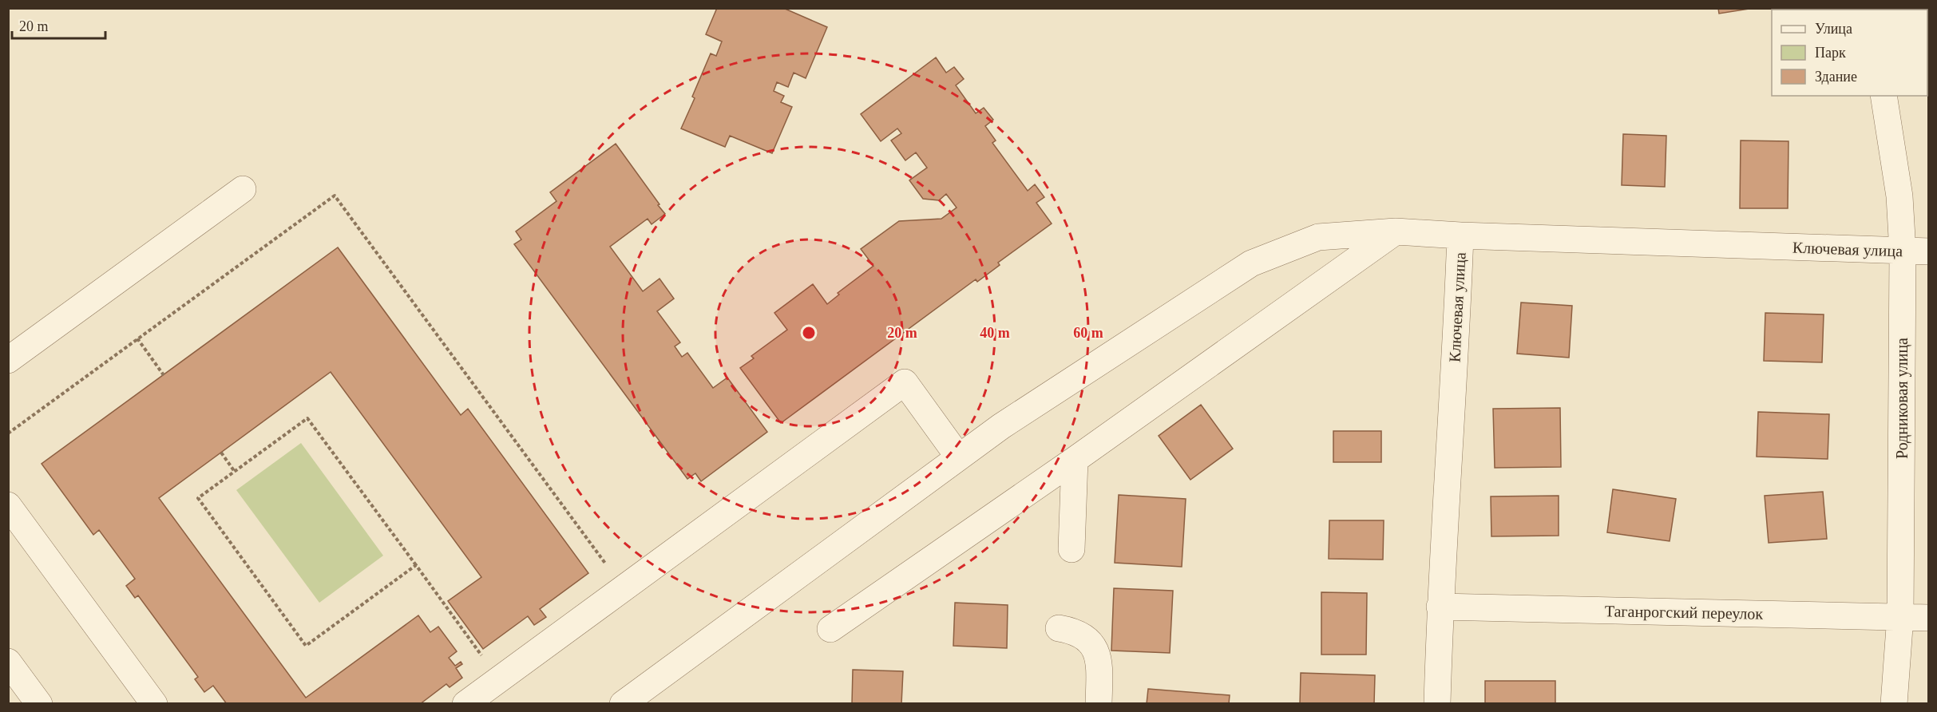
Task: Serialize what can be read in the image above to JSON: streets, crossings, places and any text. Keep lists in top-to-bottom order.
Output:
{
  "streets": {
    "street": ["Ключевая улица", "Родниковая улица", "Таганрогский переулок"]
  },
  "crossings": [
    ["Ключевая улица", "Родниковая улица"],
    ["Ключевая улица", "Таганрогский переулок"],
    ["Родниковая улица", "Таганрогский переулок"]
  ],
  "legend": ["Улица", "Парк", "Здание"],
  "scale_bar": "20 m",
  "rings": ["20 m", "40 m", "60 m"]
}
